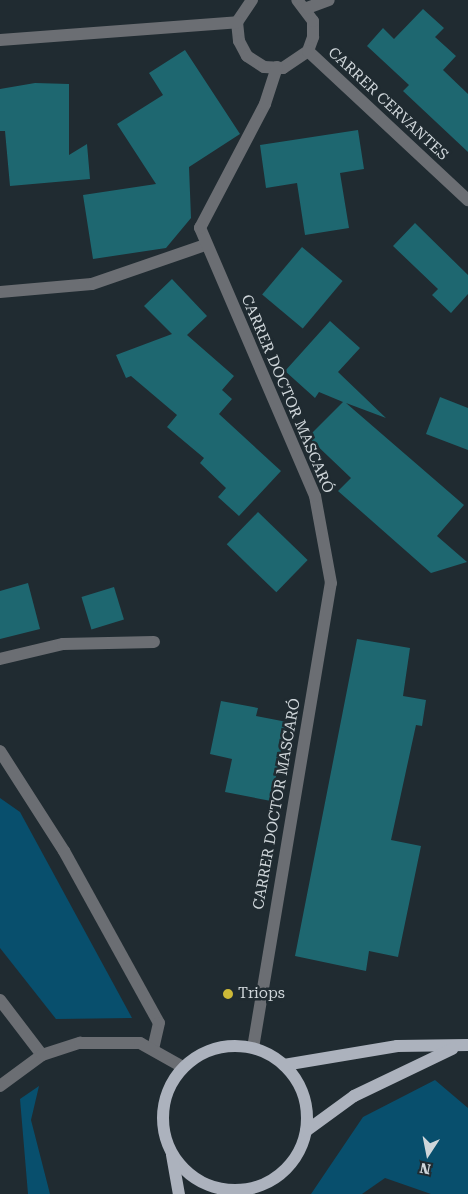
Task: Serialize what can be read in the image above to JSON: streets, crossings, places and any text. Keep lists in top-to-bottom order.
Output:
{
  "streets": {
    "street": ["CARRER CERVANTES", "CARRER DOCTOR MASCARÓ"]
  },
  "places": ["Triops"],
  "north": "bottom"
}
